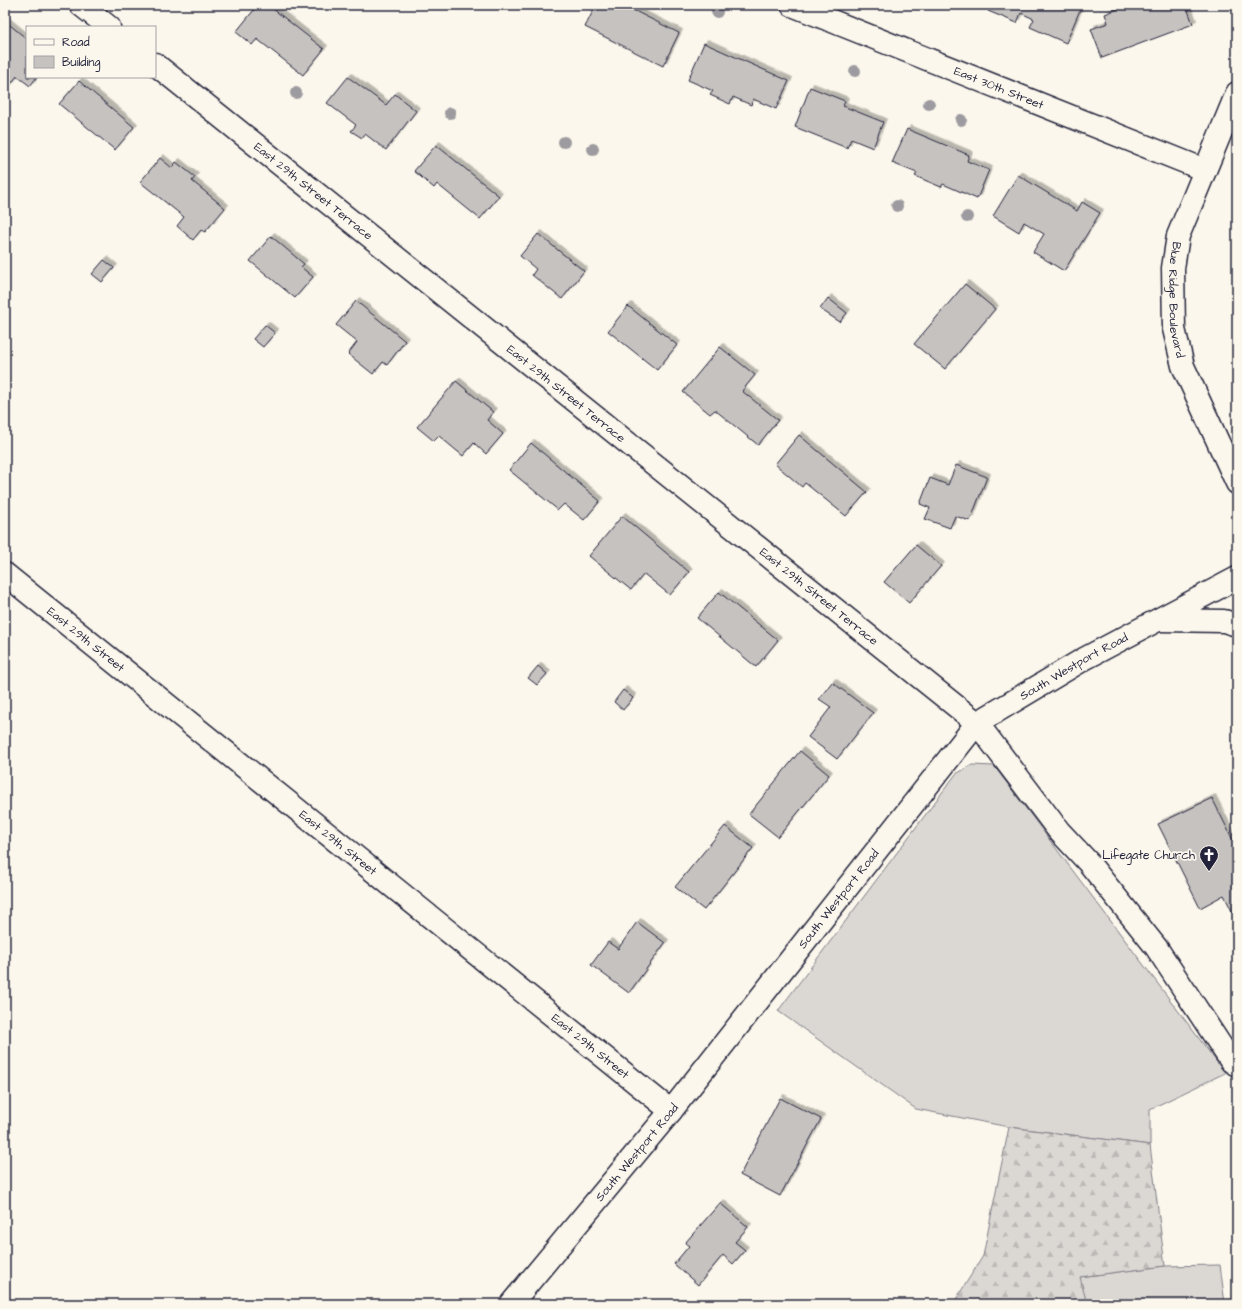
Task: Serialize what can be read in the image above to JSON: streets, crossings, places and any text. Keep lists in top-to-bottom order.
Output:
{
  "streets": {
    "street": [
      "East 30th Street",
      "East 29th Street Terrace",
      "Blue Ridge Boulevard",
      "East 29th Street",
      "South Westport Road"
    ]
  },
  "crossings": [
    ["East 30th Street", "Blue Ridge Boulevard"],
    ["East 29th Street Terrace", "South Westport Road"],
    ["East 29th Street", "South Westport Road"]
  ],
  "places": {
    "church": ["Lifegate Church"]
  },
  "legend": ["Road", "Building"]
}
